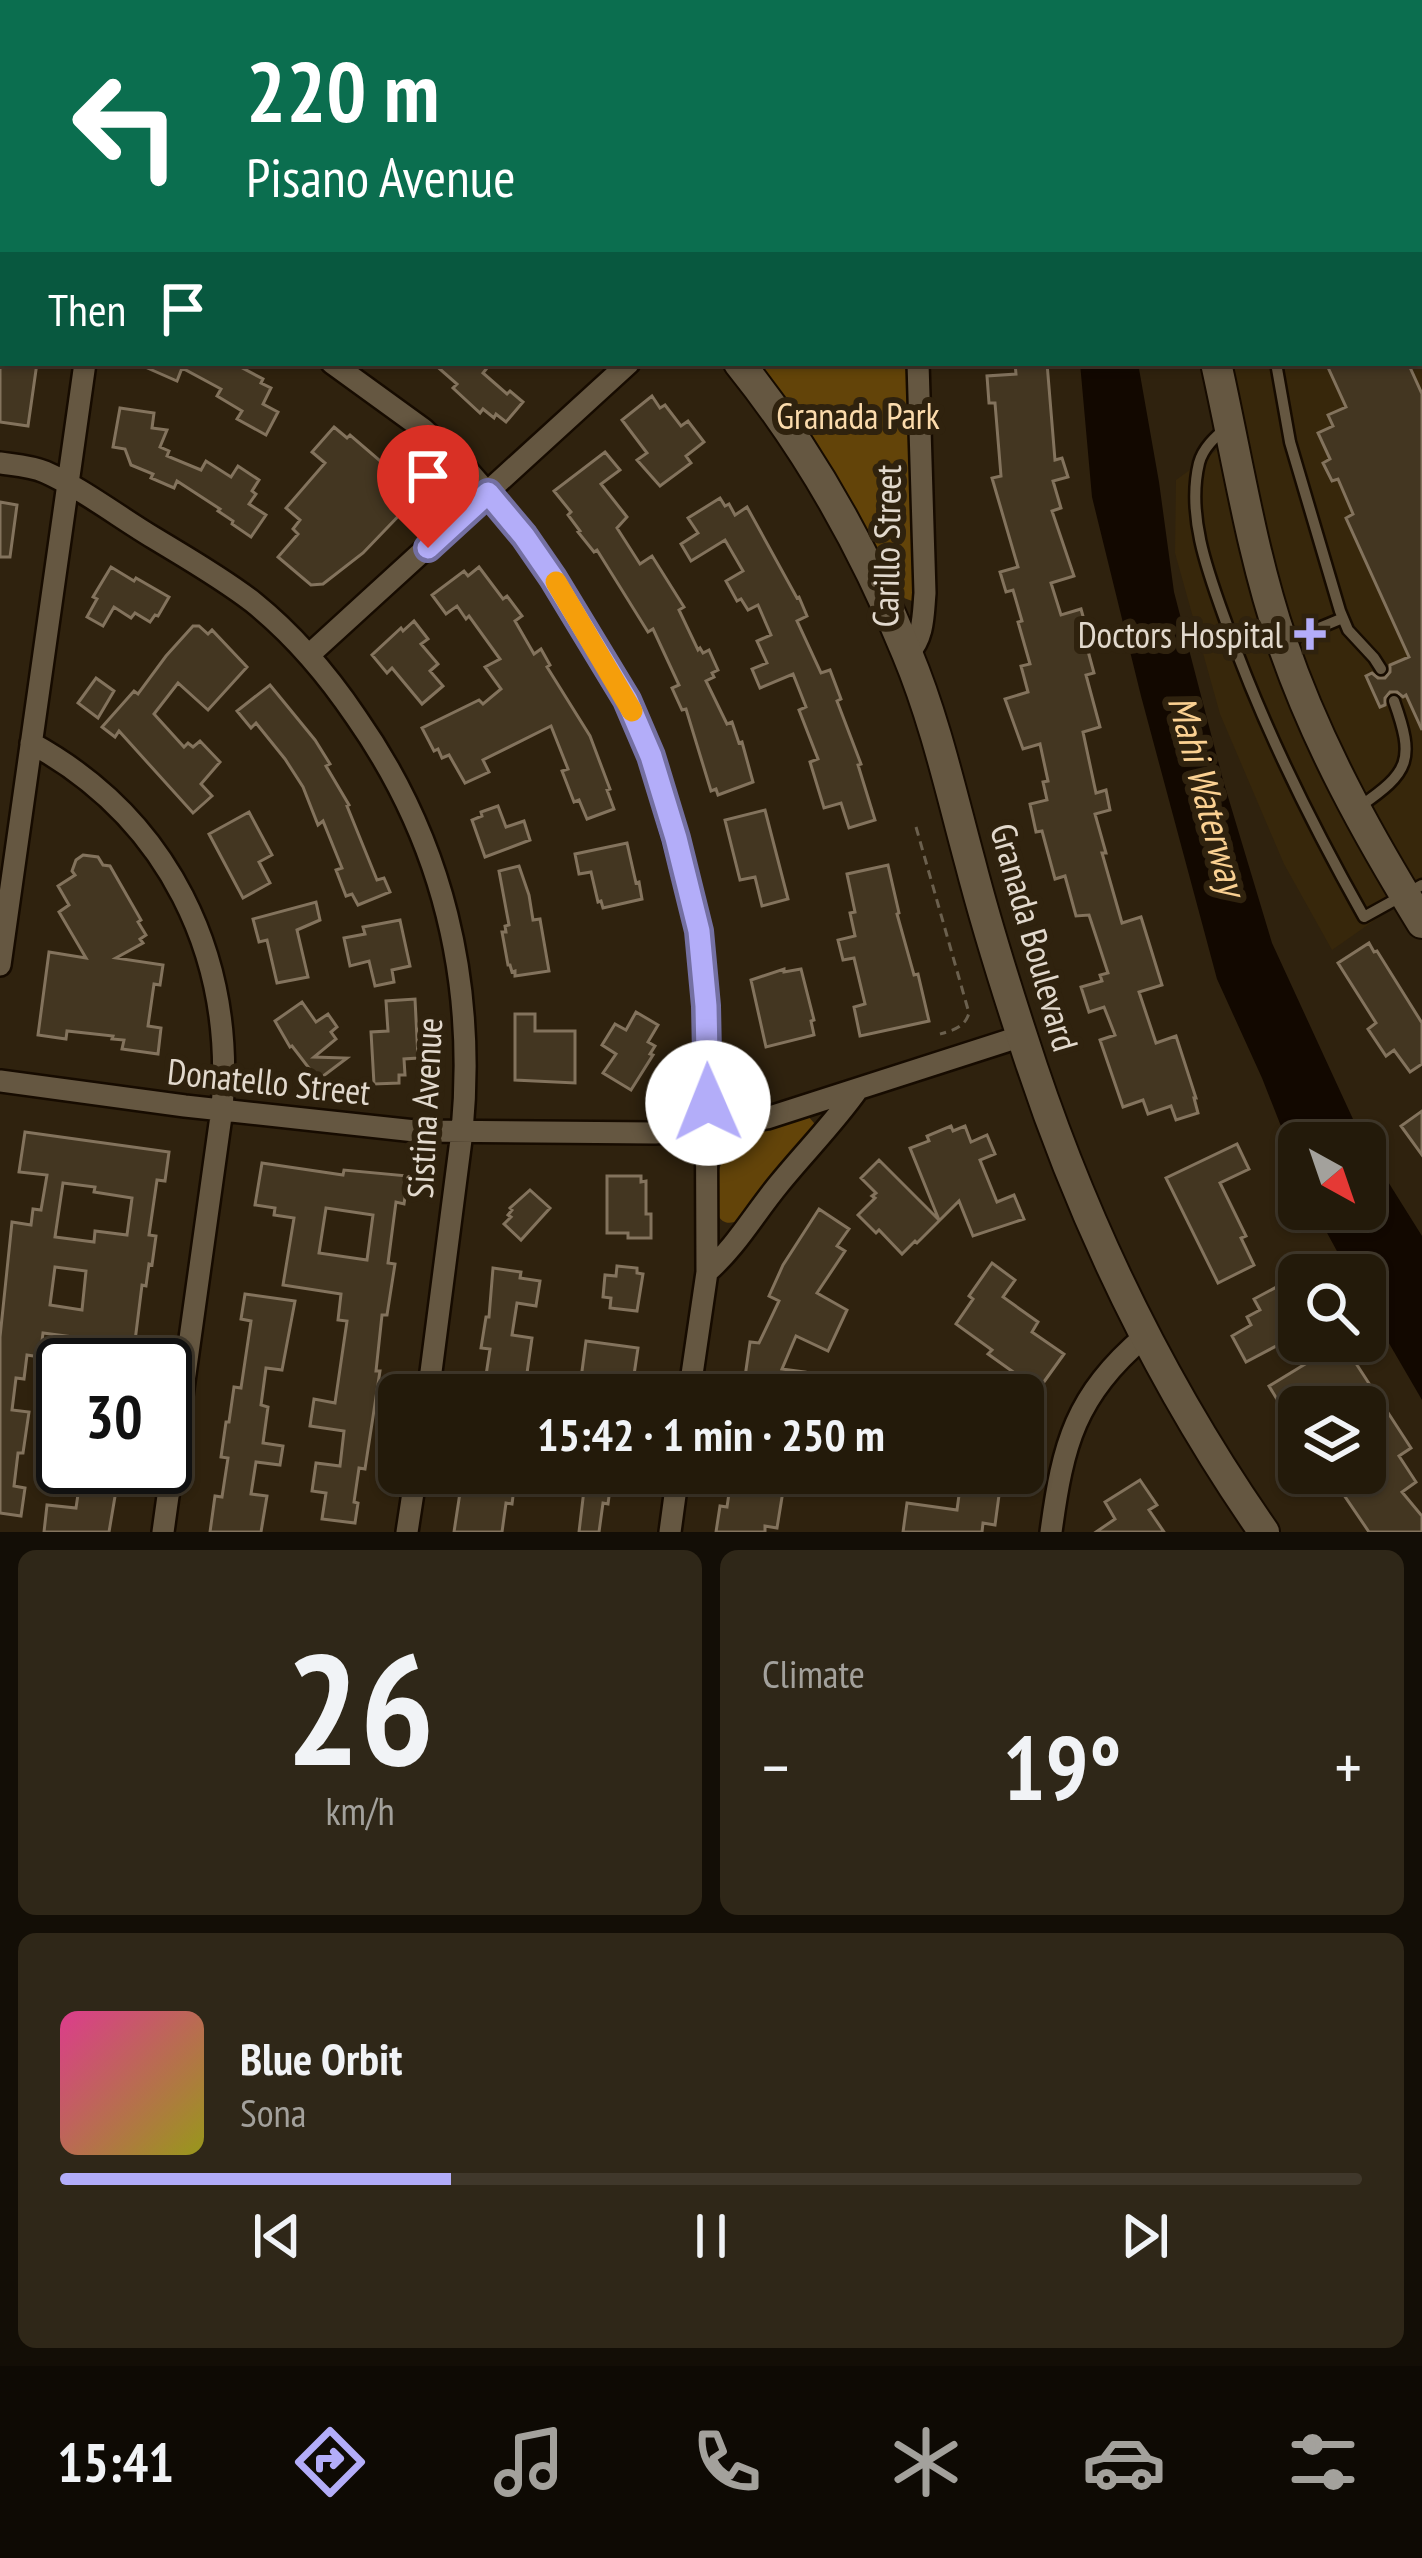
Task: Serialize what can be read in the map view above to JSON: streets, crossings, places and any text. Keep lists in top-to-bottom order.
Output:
{
  "streets": {
    "street": [
      "Carillo Street",
      "Granada Boulevard",
      "Donatello Street",
      "Sistina Avenue"
    ]
  },
  "crossings": [
    ["Carillo Street", "Granada Boulevard"],
    ["Granada Boulevard", "Donatello Street"],
    ["Donatello Street", "Sistina Avenue"]
  ],
  "water": ["Mahi Waterway"],
  "parks": ["Granada Park"],
  "places": {
    "health": ["Doctors Hospital"]
  },
  "north": "bottom right",
  "page": {
    "turn": ["220 m", "Pisano Avenue"],
    "then": "Then",
    "limit": "30",
    "trip": "15:42 · 1 min · 250 m",
    "tile": [
      ["26", "km/h"],
      "Climate"
    ],
    "heat": ["−", "19°", "+"],
    "song": ["Blue Orbit", "Sona"],
    "tabs": "15:41"
  }
}
